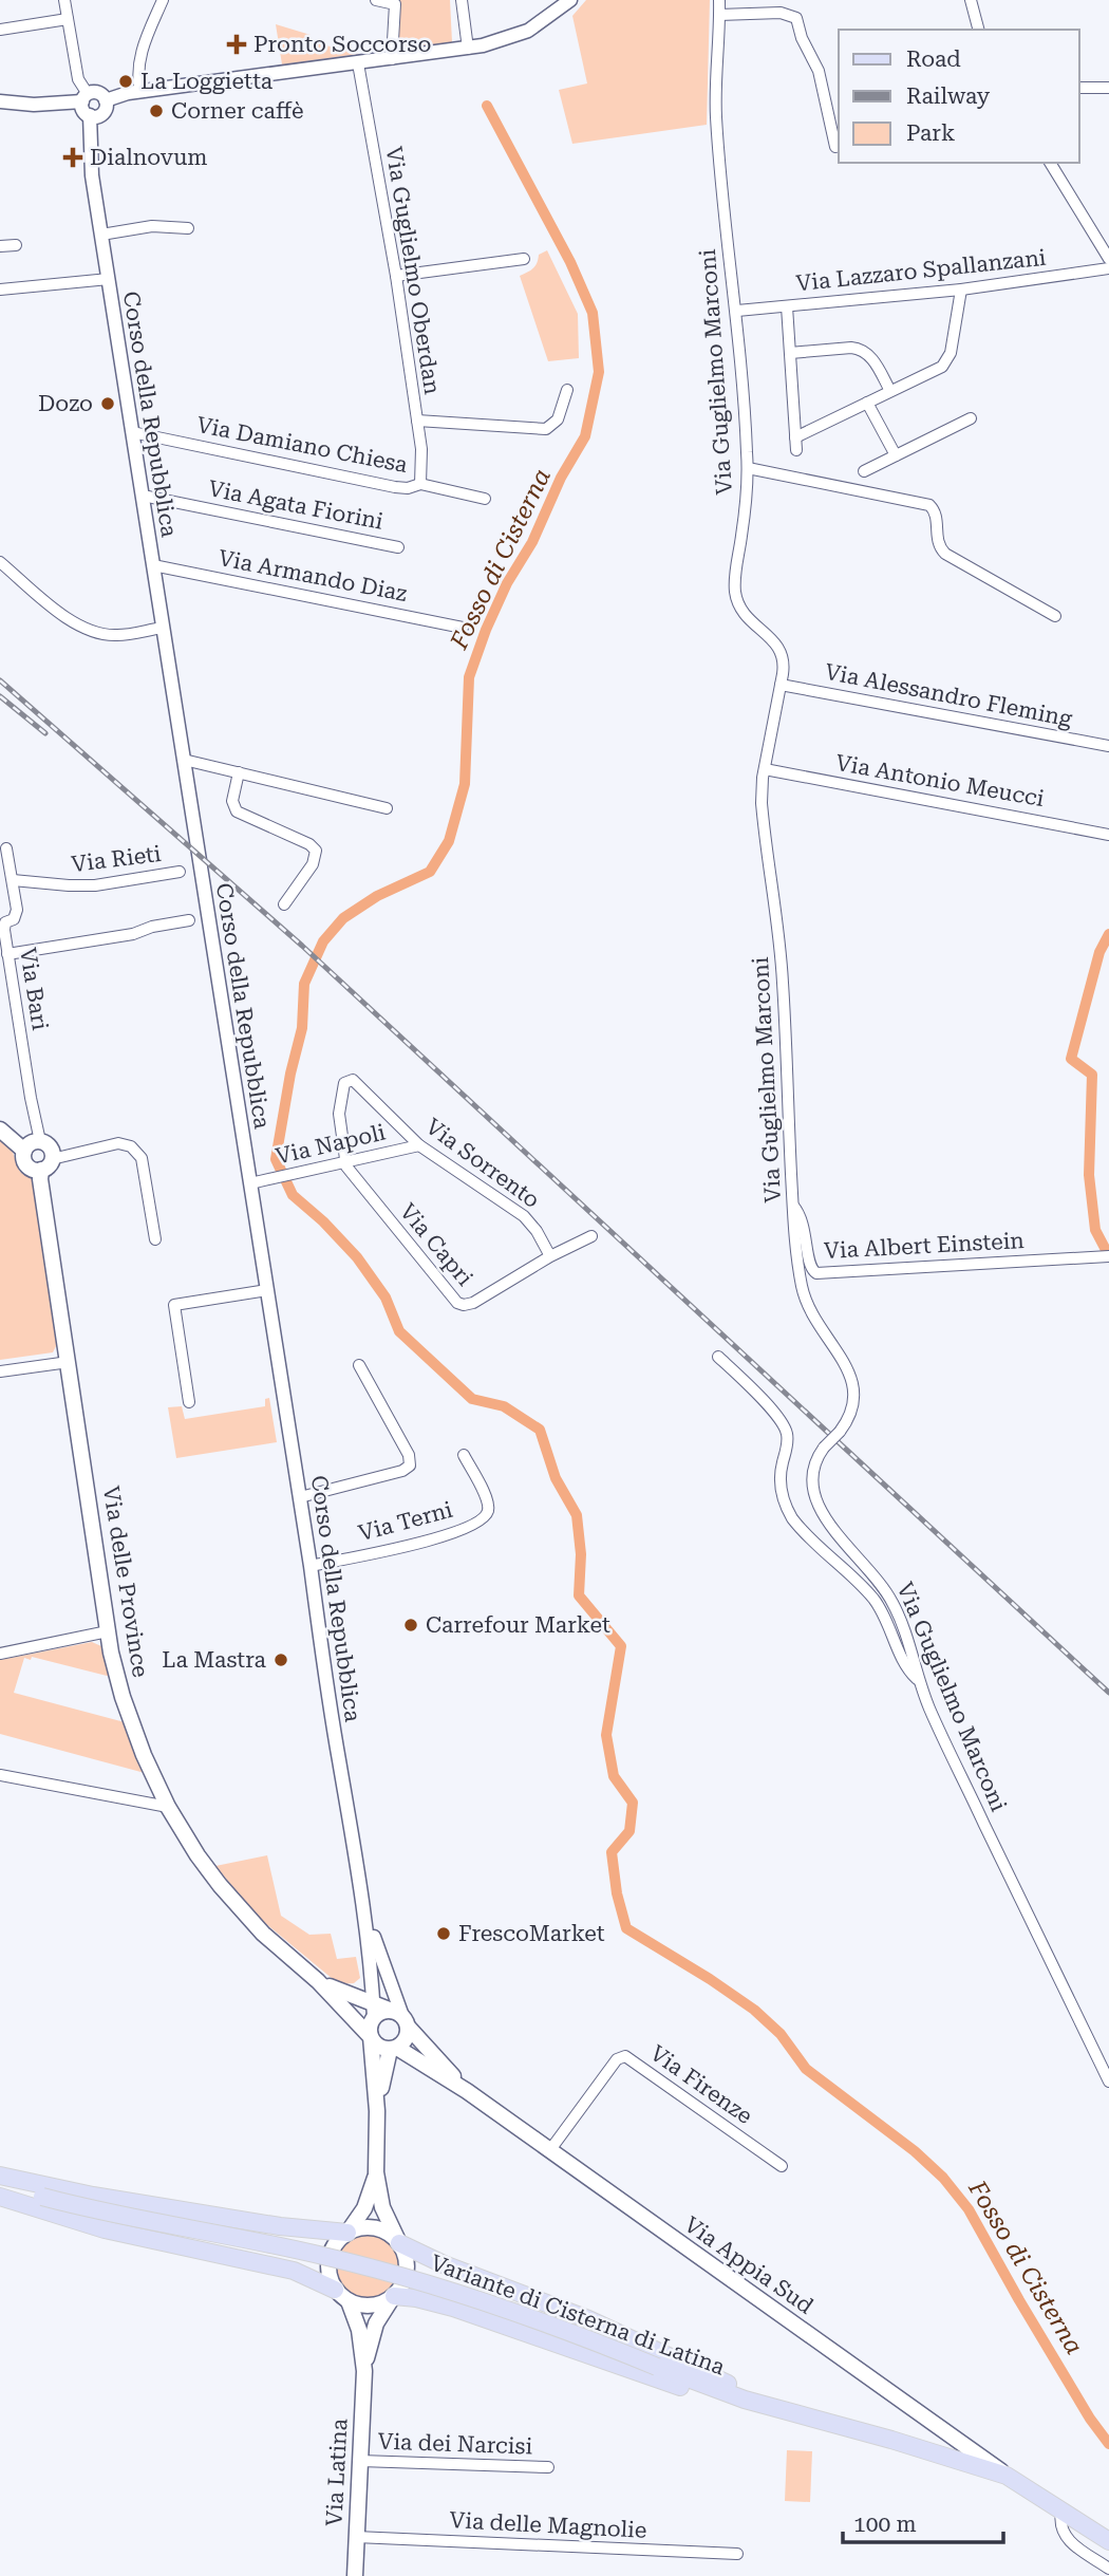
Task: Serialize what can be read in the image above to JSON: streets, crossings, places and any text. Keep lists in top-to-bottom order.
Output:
{
  "streets": {
    "main road": [
      "Via delle Province",
      "Via Appia Sud",
      "Variante di Cisterna di Latina",
      "Via Latina"
    ],
    "street": [
      "Via Guglielmo Oberdan",
      "Via Lazzaro Spallanzani",
      "Via Guglielmo Marconi",
      "Corso della Repubblica",
      "Via Damiano Chiesa",
      "Via Agata Fiorini",
      "Via Armando Diaz",
      "Via Alessandro Fleming",
      "Via Antonio Meucci",
      "Via Rieti",
      "Via Bari",
      "Via Napoli",
      "Via Sorrento",
      "Via Capri",
      "Via Albert Einstein",
      "Via Terni",
      "Via Firenze",
      "Via dei Narcisi",
      "Via delle Magnolie"
    ]
  },
  "crossings": [
    ["Via Guglielmo Oberdan", "Via Damiano Chiesa"],
    ["Via Lazzaro Spallanzani", "Via Guglielmo Marconi"],
    ["Via Guglielmo Marconi", "Via Alessandro Fleming"],
    ["Via Guglielmo Marconi", "Via Antonio Meucci"],
    ["Via Guglielmo Marconi", "Via Albert Einstein"],
    ["Corso della Repubblica", "Via Damiano Chiesa"],
    ["Corso della Repubblica", "Via Agata Fiorini"],
    ["Corso della Repubblica", "Via Armando Diaz"],
    ["Corso della Repubblica", "Via Napoli"],
    ["Corso della Repubblica", "Via Terni"],
    ["Corso della Repubblica", "Via delle Province"],
    ["Corso della Repubblica", "Via Appia Sud"],
    ["Corso della Repubblica", "Via Latina"],
    ["Via Rieti", "Via Bari"],
    ["Via Bari", "Via delle Province"],
    ["Via Napoli", "Via Sorrento"],
    ["Via Napoli", "Via Capri"],
    ["Via Sorrento", "Via Capri"],
    ["Via delle Province", "Via Appia Sud"],
    ["Via delle Province", "Via Latina"],
    ["Via Firenze", "Via Appia Sud"],
    ["Via Appia Sud", "Variante di Cisterna di Latina"],
    ["Via Appia Sud", "Via Latina"],
    ["Via dei Narcisi", "Via Latina"],
    ["Via Latina", "Via delle Magnolie"]
  ],
  "water": ["Fosso di Cisterna"],
  "places": {
    "health": ["Pronto Soccorso", "Dialnovum"],
    "other": [
      "La Loggietta",
      "Corner caffè",
      "Dozo",
      "Carrefour Market",
      "La Mastra",
      "FrescoMarket"
    ]
  },
  "legend": ["Road", "Railway", "Park"],
  "scale_bar": "100 m"
}
